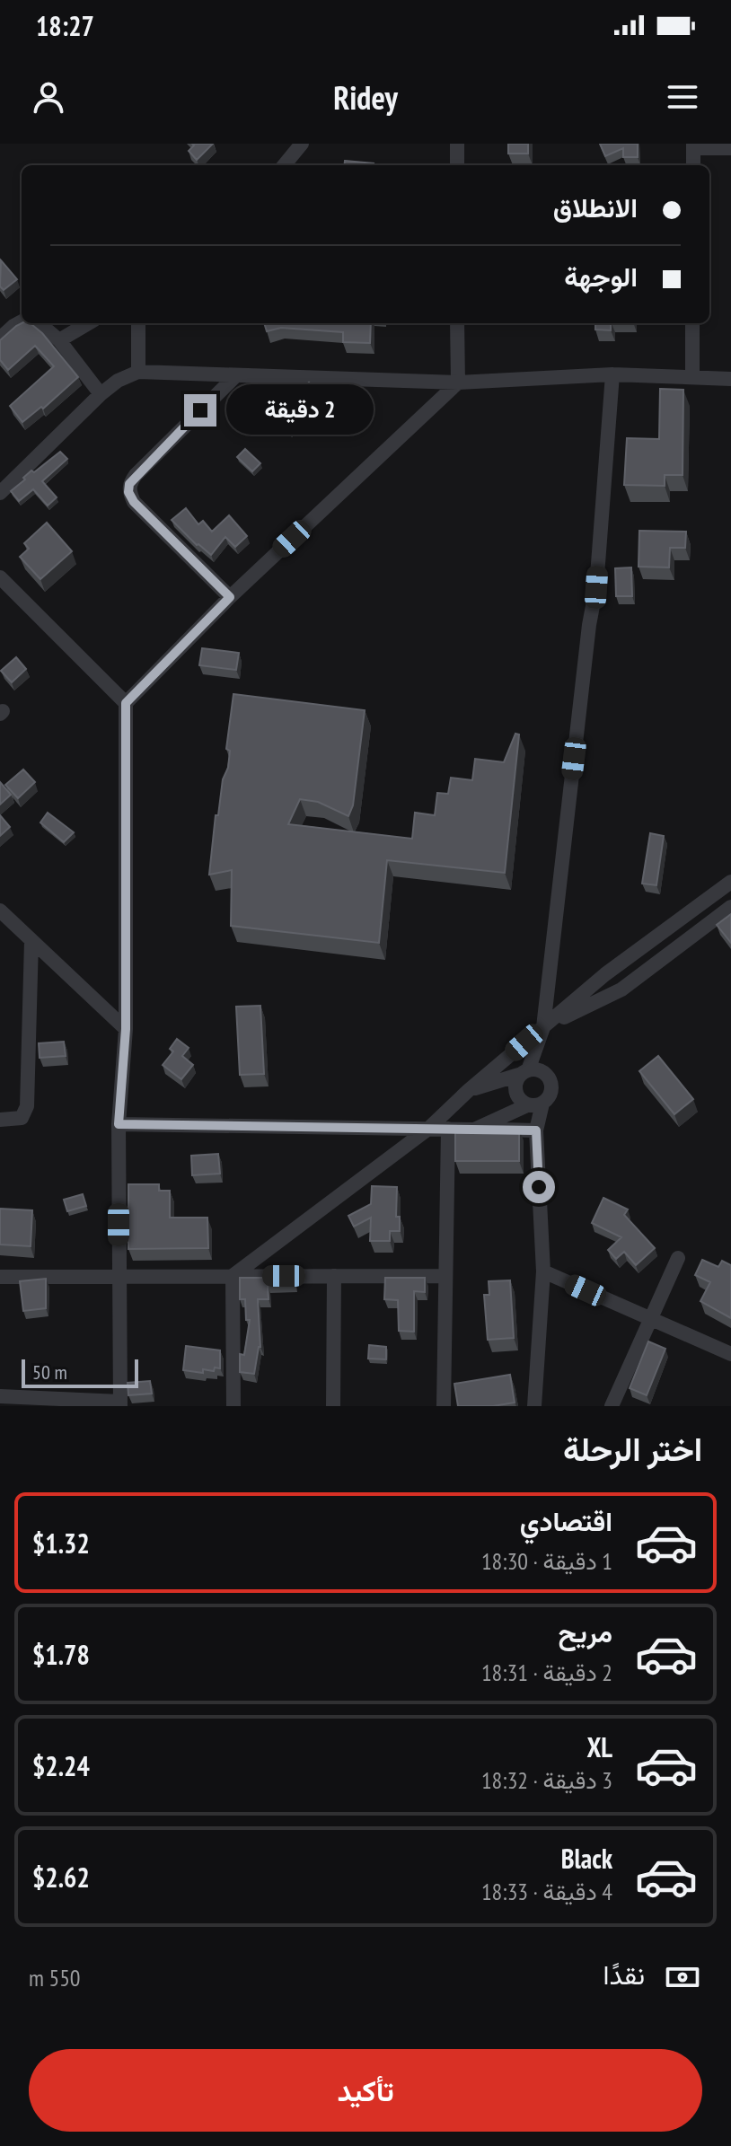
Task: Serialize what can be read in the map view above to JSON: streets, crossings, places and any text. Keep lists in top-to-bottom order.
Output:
{
  "scale_bar": "50 m",
  "page": {
    "status": "18:27",
    "header": "Ridey",
    "banner": ["الانطلاق", "الوجهة"],
    "bubble": "2 دقيقة",
    "scale": "50 m",
    "heading": "اختر الرحلة",
    "list": [
      {
        "name": "اقتصادي",
        "note": "1 دقيقة · 18:30",
        "value": "$1.32"
      },
      {
        "name": "مريح",
        "note": "2 دقيقة · 18:31",
        "value": "$1.78"
      },
      {
        "name": "XL",
        "note": "3 دقيقة · 18:32",
        "value": "$2.24"
      },
      {
        "name": "Black",
        "note": "4 دقيقة · 18:33",
        "value": "$2.62"
      }
    ],
    "pay": ["نقدًا", "550 m"],
    "buttons": "تأكيد"
  }
}
